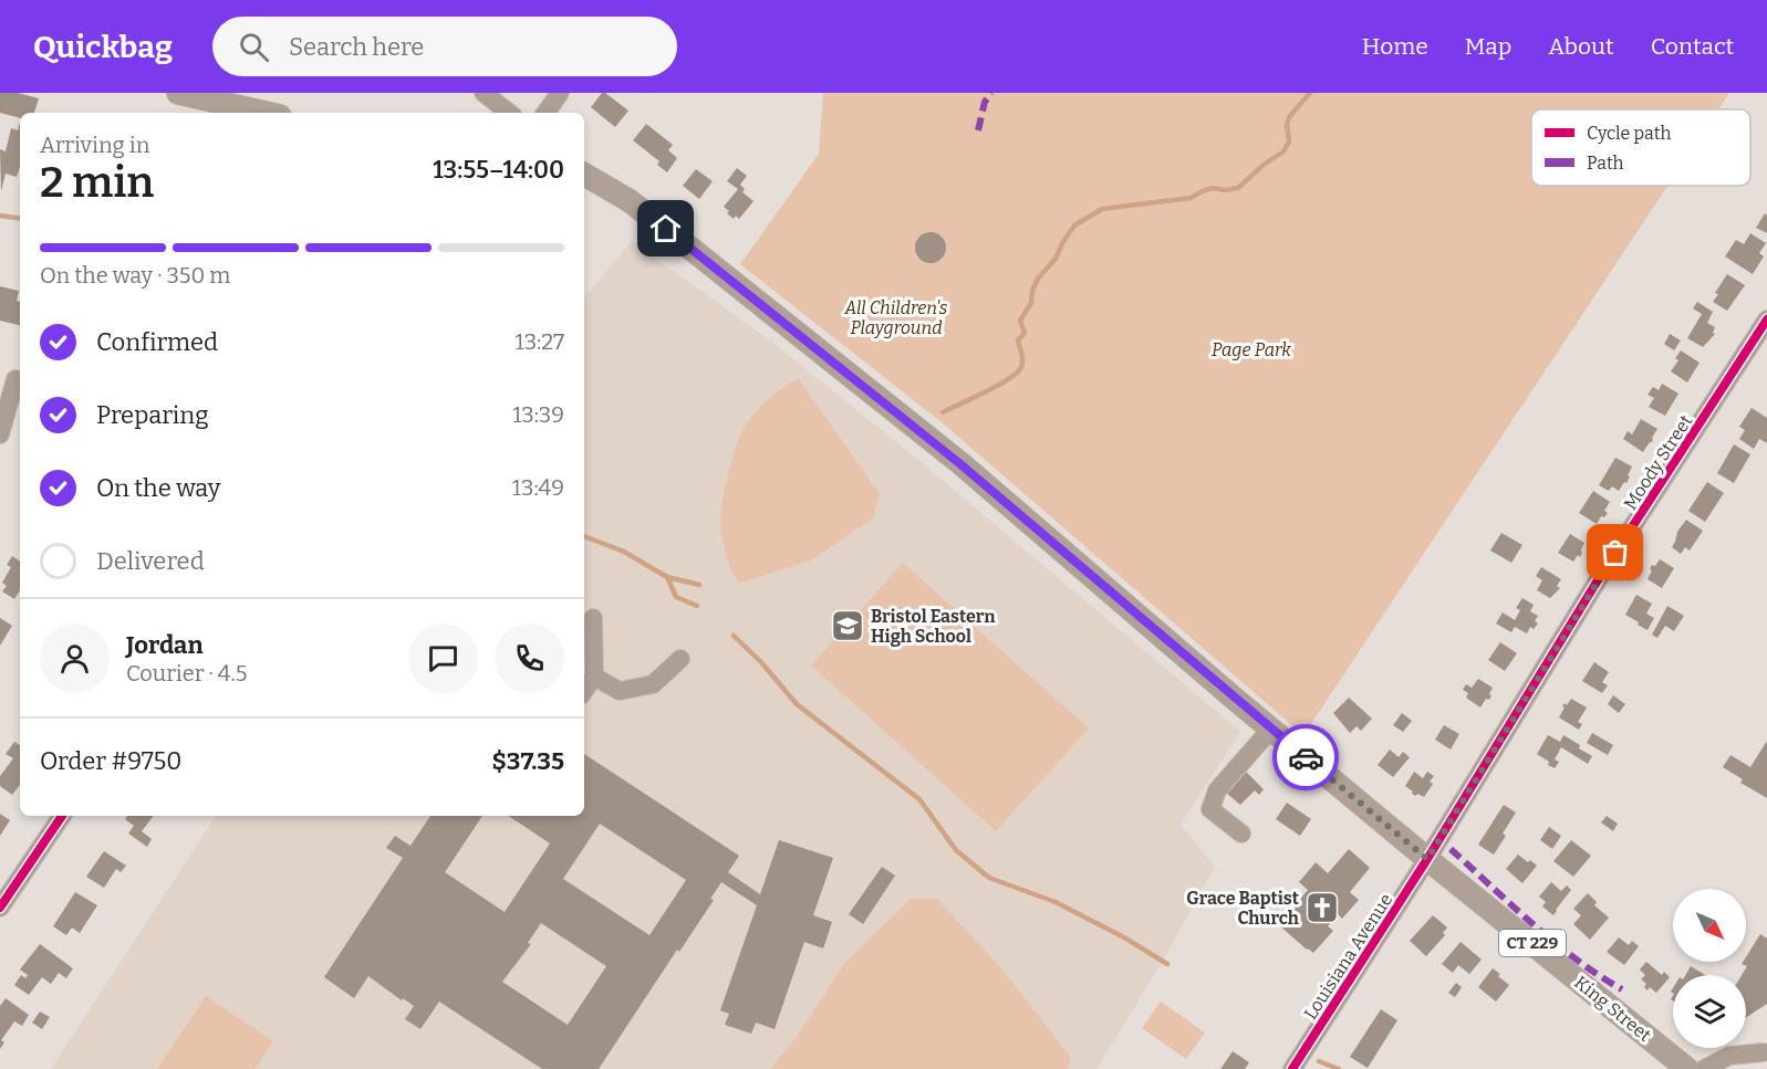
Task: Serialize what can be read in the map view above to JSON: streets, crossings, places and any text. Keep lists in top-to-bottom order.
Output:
{
  "streets": {
    "main road": ["CT 229", "King Street"],
    "street": ["Moody Street", "Louisiana Avenue"]
  },
  "crossings": [
    ["Moody Street", "Louisiana Avenue"],
    ["Moody Street", "King Street"],
    ["Louisiana Avenue", "King Street"]
  ],
  "parks": ["All Children's Playground", "Page Park"],
  "places": {
    "school or university": ["Bristol Eastern High School"],
    "church": ["Grace Baptist Church"]
  },
  "legend": ["Cycle path", "Path"],
  "north": "bottom right",
  "page": {
    "header": "Quickbag",
    "search": "Search here",
    "nav": [
      "Home",
      "Map",
      "About",
      "Contact"
    ],
    "heading": ["2 min", "Arriving in", "13:55–14:00"],
    "panel": [
      "Jordan",
      "Courier · 4.5",
      "Order #9750",
      "$37.35"
    ],
    "bar": "On the way · 350 m",
    "list": [
      ["Confirmed", "13:27"],
      ["Preparing", "13:39"],
      ["On the way", "13:49"],
      "Delivered"
    ]
  }
}
